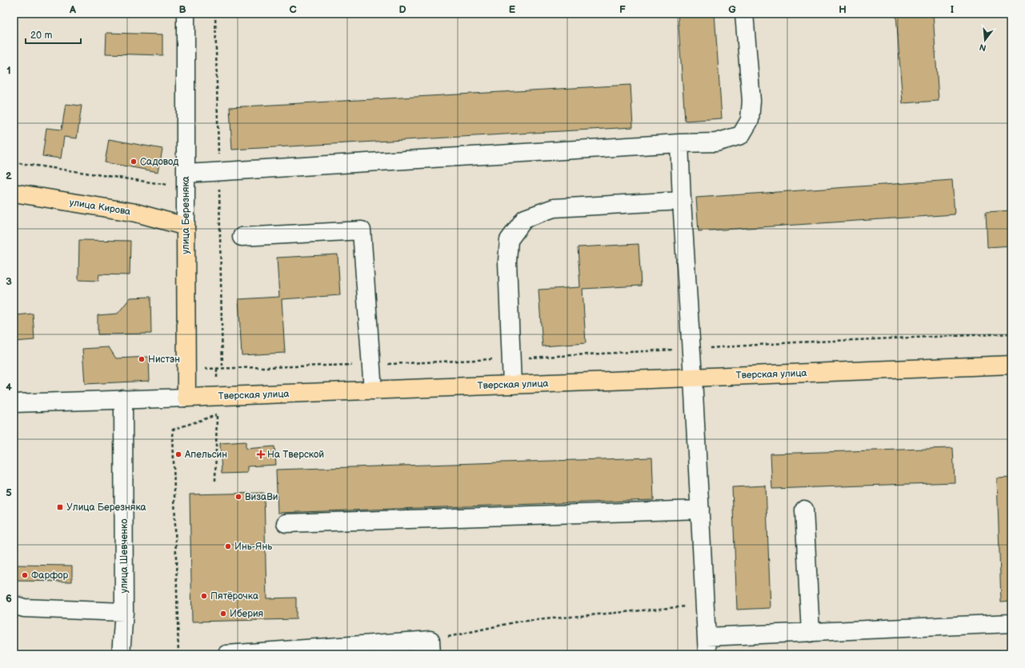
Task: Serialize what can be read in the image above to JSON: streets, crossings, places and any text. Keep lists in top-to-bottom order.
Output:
{
  "streets": {
    "main road": ["улица Кирова", "улица Березняка", "Тверская улица"],
    "street": ["улица Шевченко"]
  },
  "crossings": [
    ["улица Кирова", "улица Березняка"],
    ["улица Березняка", "Тверская улица"],
    ["Тверская улица", "улица Шевченко"]
  ],
  "places": {
    "other": [
      "Садовод",
      "Нистэн",
      "Апельсин",
      "ВизаВи",
      "Инь-Янь",
      "Фарфор",
      "Пятёрочка",
      "Иберия"
    ],
    "health": ["На Тверской"],
    "transit": ["Улица Березняка"]
  },
  "scale_bar": "20 m",
  "north": "bottom",
  "grid": {
    "columns": [
      "A",
      "B",
      "C",
      "D",
      "E",
      "F",
      "G",
      "H",
      "I"
    ],
    "rows": [
      "1",
      "2",
      "3",
      "4",
      "5",
      "6"
    ]
  }
}
